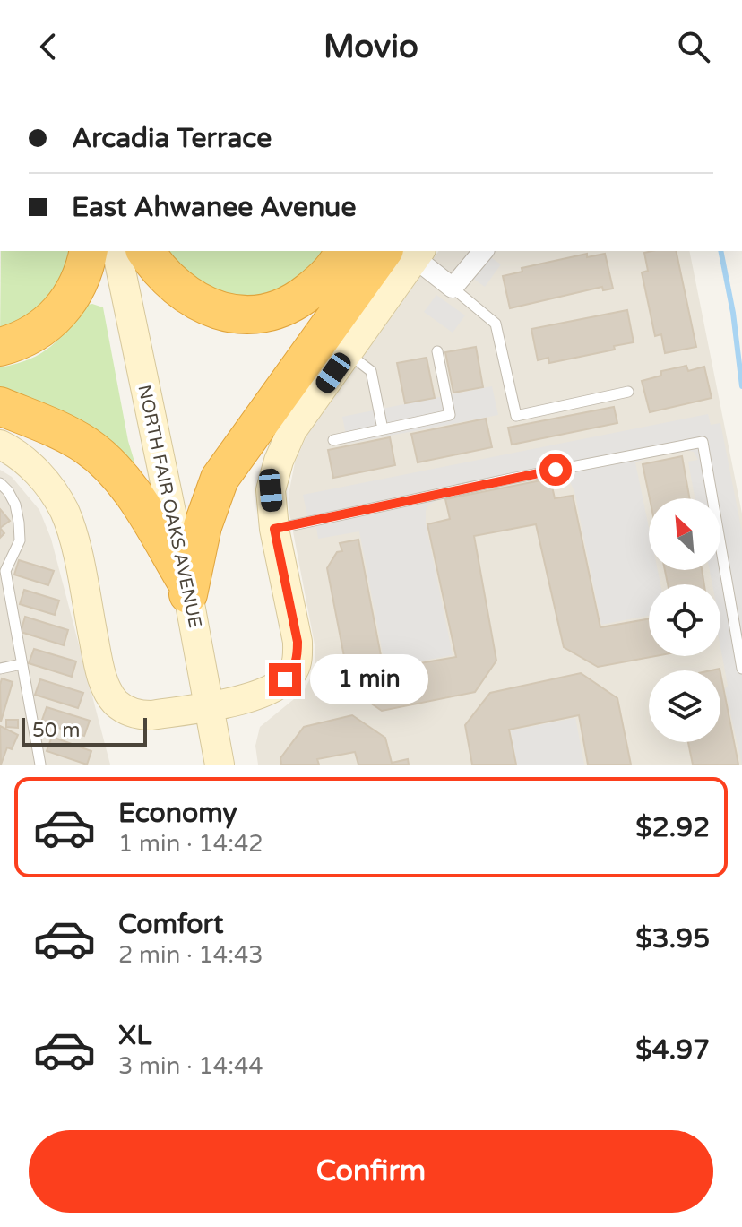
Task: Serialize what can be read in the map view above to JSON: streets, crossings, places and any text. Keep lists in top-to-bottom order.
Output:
{
  "streets": {
    "street": ["NORTH FAIR OAKS AVENUE"]
  },
  "scale_bar": "50 m",
  "north": "top left",
  "page": {
    "header": "Movio",
    "banner": ["Arcadia Terrace", "East Ahwanee Avenue"],
    "bubble": "1 min",
    "scale": "50 m",
    "list": [
      {
        "name": "Economy",
        "note": "1 min · 14:42",
        "value": "$2.92"
      },
      {
        "name": "Comfort",
        "note": "2 min · 14:43",
        "value": "$3.95"
      },
      {
        "name": "XL",
        "note": "3 min · 14:44",
        "value": "$4.97"
      }
    ],
    "buttons": "Confirm"
  }
}
